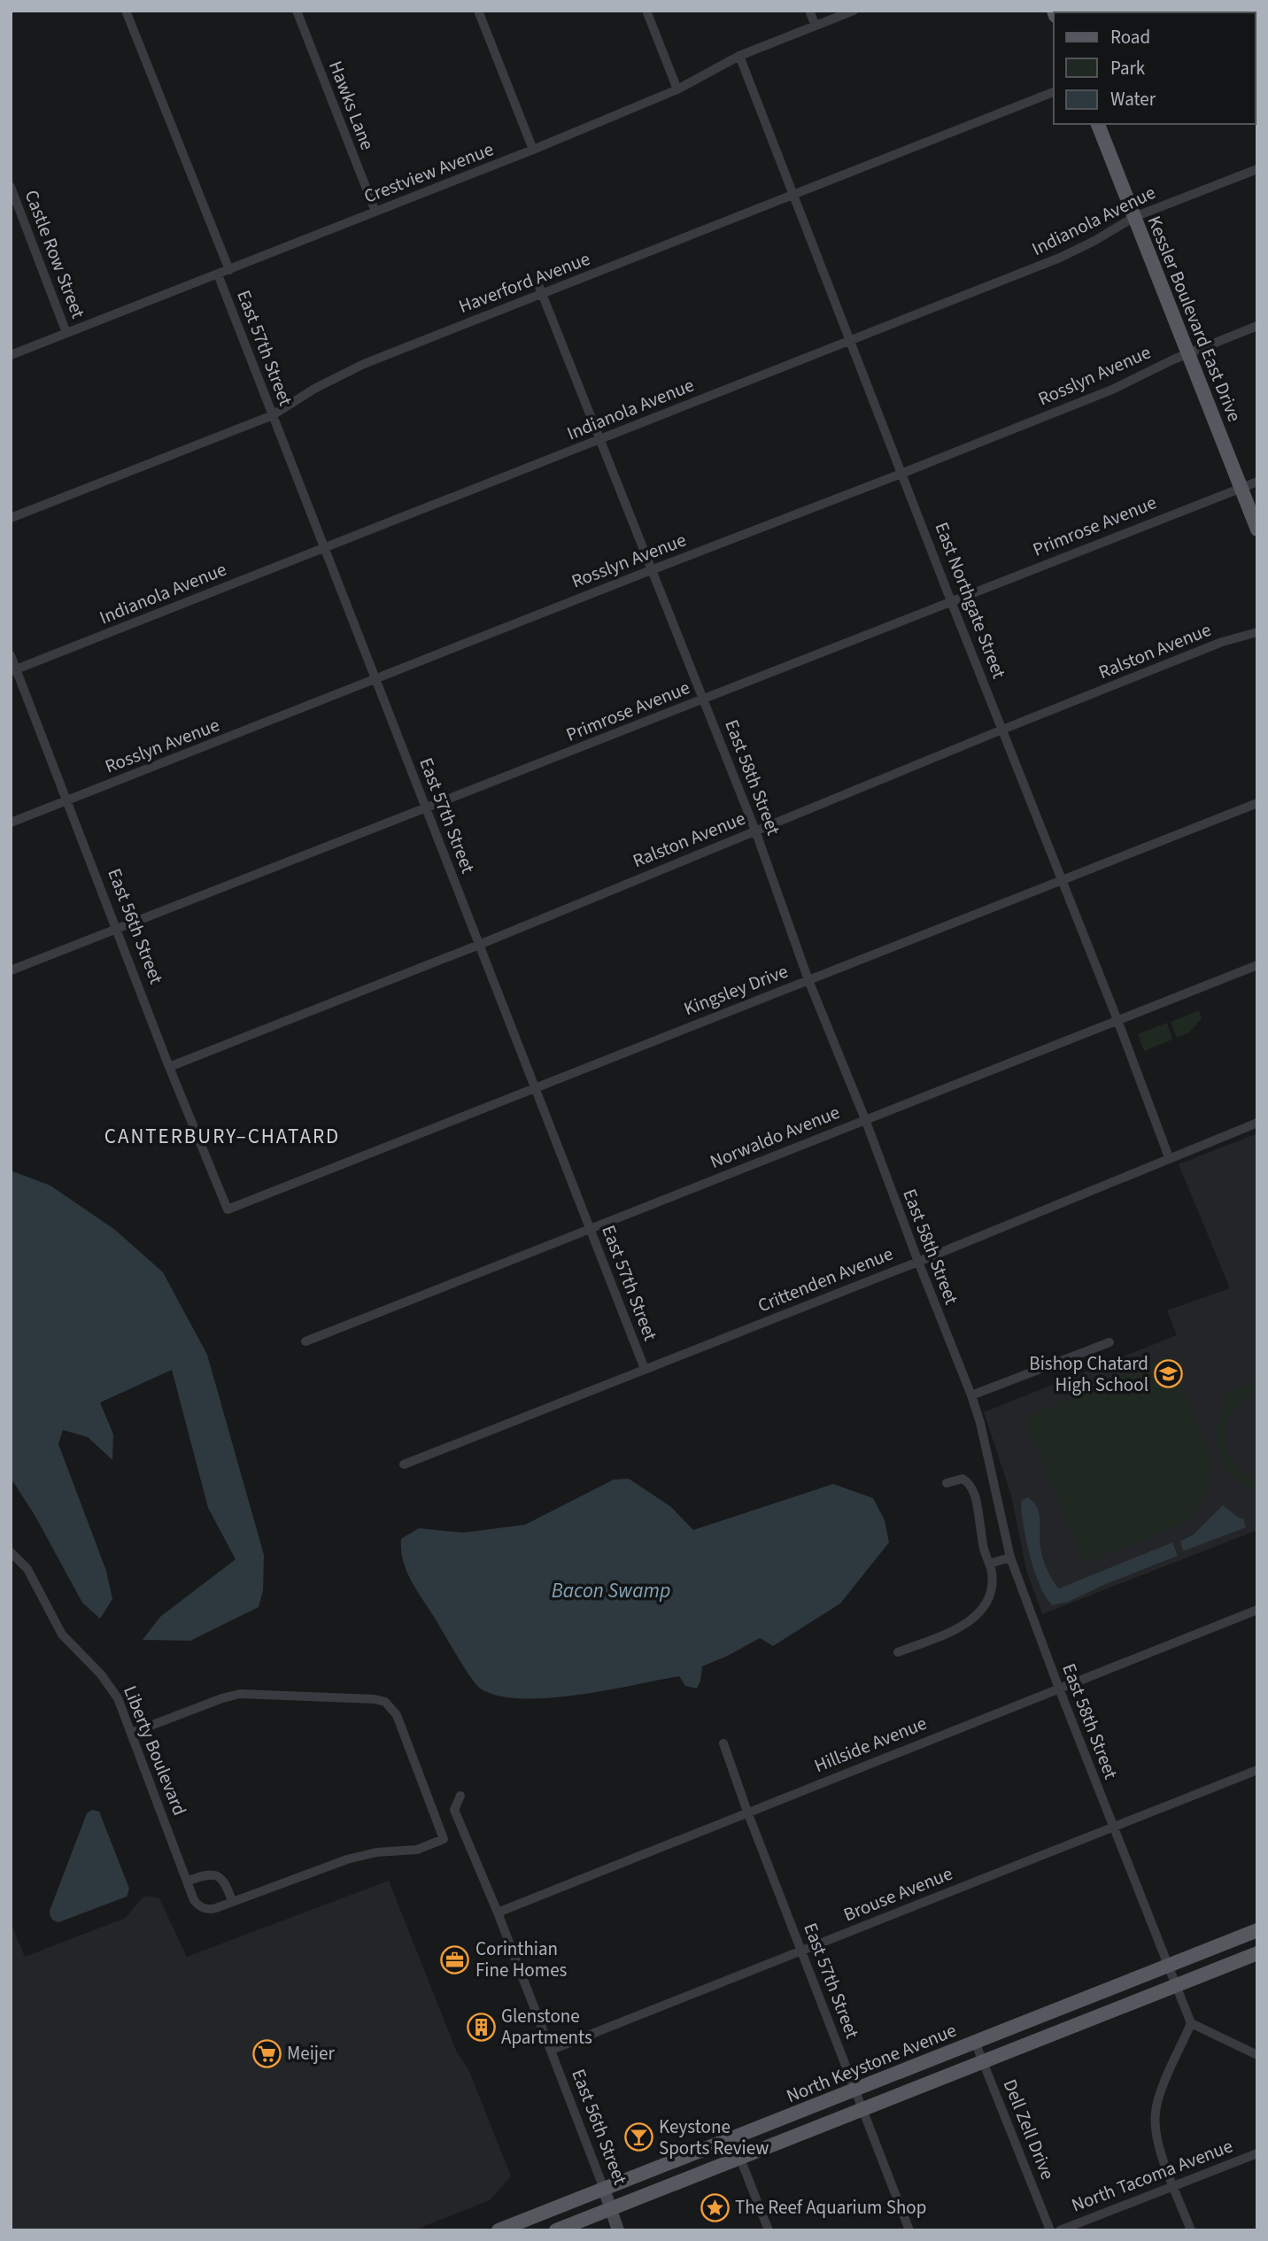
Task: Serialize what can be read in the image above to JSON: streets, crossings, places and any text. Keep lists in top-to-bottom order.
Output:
{
  "streets": {
    "main road": ["Kessler Boulevard East Drive", "North Keystone Avenue"],
    "street": [
      "Hawks Lane",
      "Crestview Avenue",
      "Indianola Avenue",
      "Castle Row Street",
      "Haverford Avenue",
      "East 57th Street",
      "Rosslyn Avenue",
      "Primrose Avenue",
      "East Northgate Street",
      "Ralston Avenue",
      "East 58th Street",
      "East 56th Street",
      "Kingsley Drive",
      "Norwaldo Avenue",
      "Crittenden Avenue",
      "Hillside Avenue",
      "Liberty Boulevard",
      "Brouse Avenue",
      "Dell Zell Drive",
      "North Tacoma Avenue"
    ]
  },
  "crossings": [
    ["Hawks Lane", "Crestview Avenue"],
    ["Crestview Avenue", "Castle Row Street"],
    ["Crestview Avenue", "East 57th Street"],
    ["Crestview Avenue", "East Northgate Street"],
    ["Indianola Avenue", "Kessler Boulevard East Drive"],
    ["Indianola Avenue", "East 57th Street"],
    ["Indianola Avenue", "East Northgate Street"],
    ["Indianola Avenue", "East 58th Street"],
    ["Indianola Avenue", "East 56th Street"],
    ["Haverford Avenue", "East 57th Street"],
    ["Haverford Avenue", "East Northgate Street"],
    ["Haverford Avenue", "East 58th Street"],
    ["Kessler Boulevard East Drive", "Rosslyn Avenue"],
    ["Kessler Boulevard East Drive", "Primrose Avenue"],
    ["East 57th Street", "Rosslyn Avenue"],
    ["East 57th Street", "Primrose Avenue"],
    ["East 57th Street", "Ralston Avenue"],
    ["East 57th Street", "Kingsley Drive"],
    ["East 57th Street", "Norwaldo Avenue"],
    ["East 57th Street", "Crittenden Avenue"],
    ["East 57th Street", "Hillside Avenue"],
    ["East 57th Street", "Brouse Avenue"],
    ["East 57th Street", "North Keystone Avenue"],
    ["Rosslyn Avenue", "East Northgate Street"],
    ["Rosslyn Avenue", "East 58th Street"],
    ["Rosslyn Avenue", "East 56th Street"],
    ["Primrose Avenue", "East Northgate Street"],
    ["Primrose Avenue", "East 58th Street"],
    ["Primrose Avenue", "East 56th Street"],
    ["East Northgate Street", "Ralston Avenue"],
    ["East Northgate Street", "Kingsley Drive"],
    ["East Northgate Street", "Norwaldo Avenue"],
    ["East Northgate Street", "Crittenden Avenue"],
    ["Ralston Avenue", "East 58th Street"],
    ["Ralston Avenue", "East 56th Street"],
    ["East 58th Street", "Kingsley Drive"],
    ["East 58th Street", "Norwaldo Avenue"],
    ["East 58th Street", "Crittenden Avenue"],
    ["East 58th Street", "Hillside Avenue"],
    ["East 58th Street", "Brouse Avenue"],
    ["East 58th Street", "North Keystone Avenue"],
    ["East 56th Street", "Kingsley Drive"],
    ["East 56th Street", "Hillside Avenue"],
    ["East 56th Street", "Brouse Avenue"],
    ["East 56th Street", "North Keystone Avenue"],
    ["North Keystone Avenue", "Dell Zell Drive"]
  ],
  "districts": ["CANTERBURY–CHATARD"],
  "water": ["Bacon Swamp"],
  "places": {
    "school or university": ["Bishop Chatard High School"],
    "office": ["Corinthian Fine Homes"],
    "building": ["Glenstone Apartments"],
    "supermarket": ["Meijer"],
    "bar": ["Keystone Sports Review"],
    "place": ["The Reef Aquarium Shop"]
  },
  "legend": ["Road", "Park", "Water"]
}
